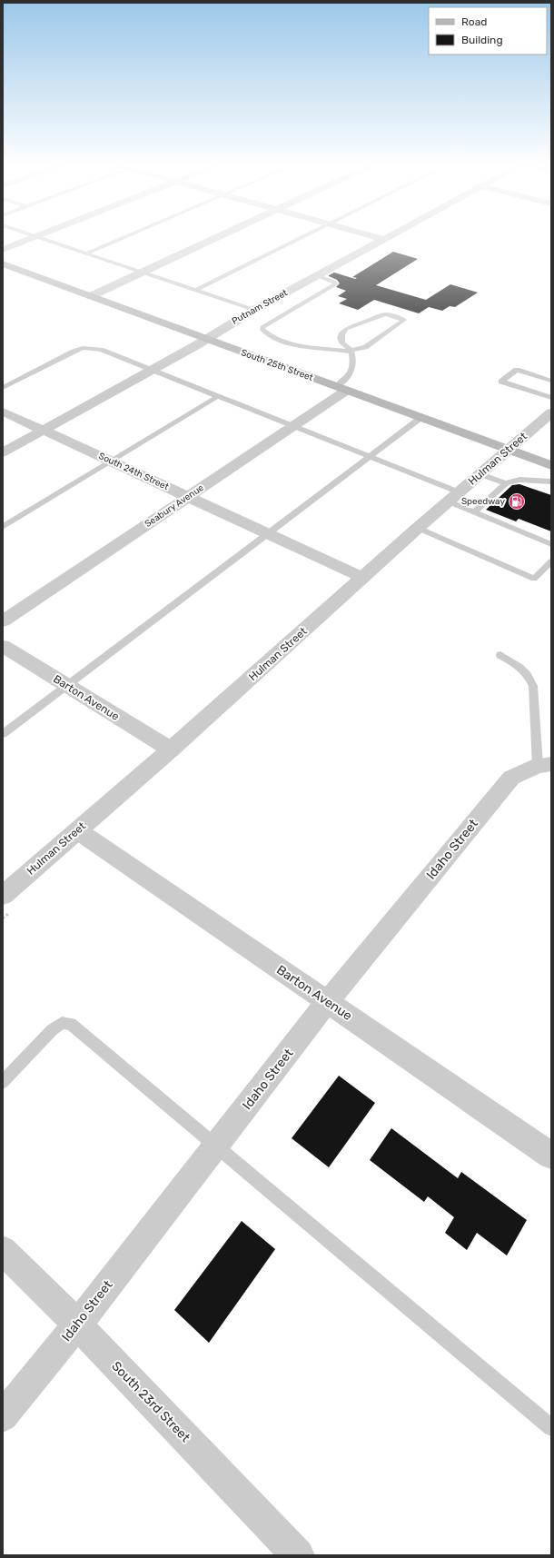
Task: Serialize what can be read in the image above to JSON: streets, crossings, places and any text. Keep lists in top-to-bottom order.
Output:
{
  "streets": {
    "main road": ["South 25th Street"],
    "street": [
      "Putnam Street",
      "Hulman Street",
      "South 24th Street",
      "Seabury Avenue",
      "Barton Avenue",
      "Idaho Street",
      "South 23rd Street"
    ]
  },
  "crossings": [
    ["Putnam Street", "South 25th Street"],
    ["Putnam Street", "South 24th Street"],
    ["South 25th Street", "Hulman Street"],
    ["South 25th Street", "Seabury Avenue"],
    ["Hulman Street", "South 24th Street"],
    ["Hulman Street", "Barton Avenue"],
    ["South 24th Street", "Seabury Avenue"],
    ["Barton Avenue", "Idaho Street"],
    ["Idaho Street", "South 23rd Street"]
  ],
  "places": {
    "fuel station": ["Speedway"]
  },
  "legend": ["Road", "Building"]
}
